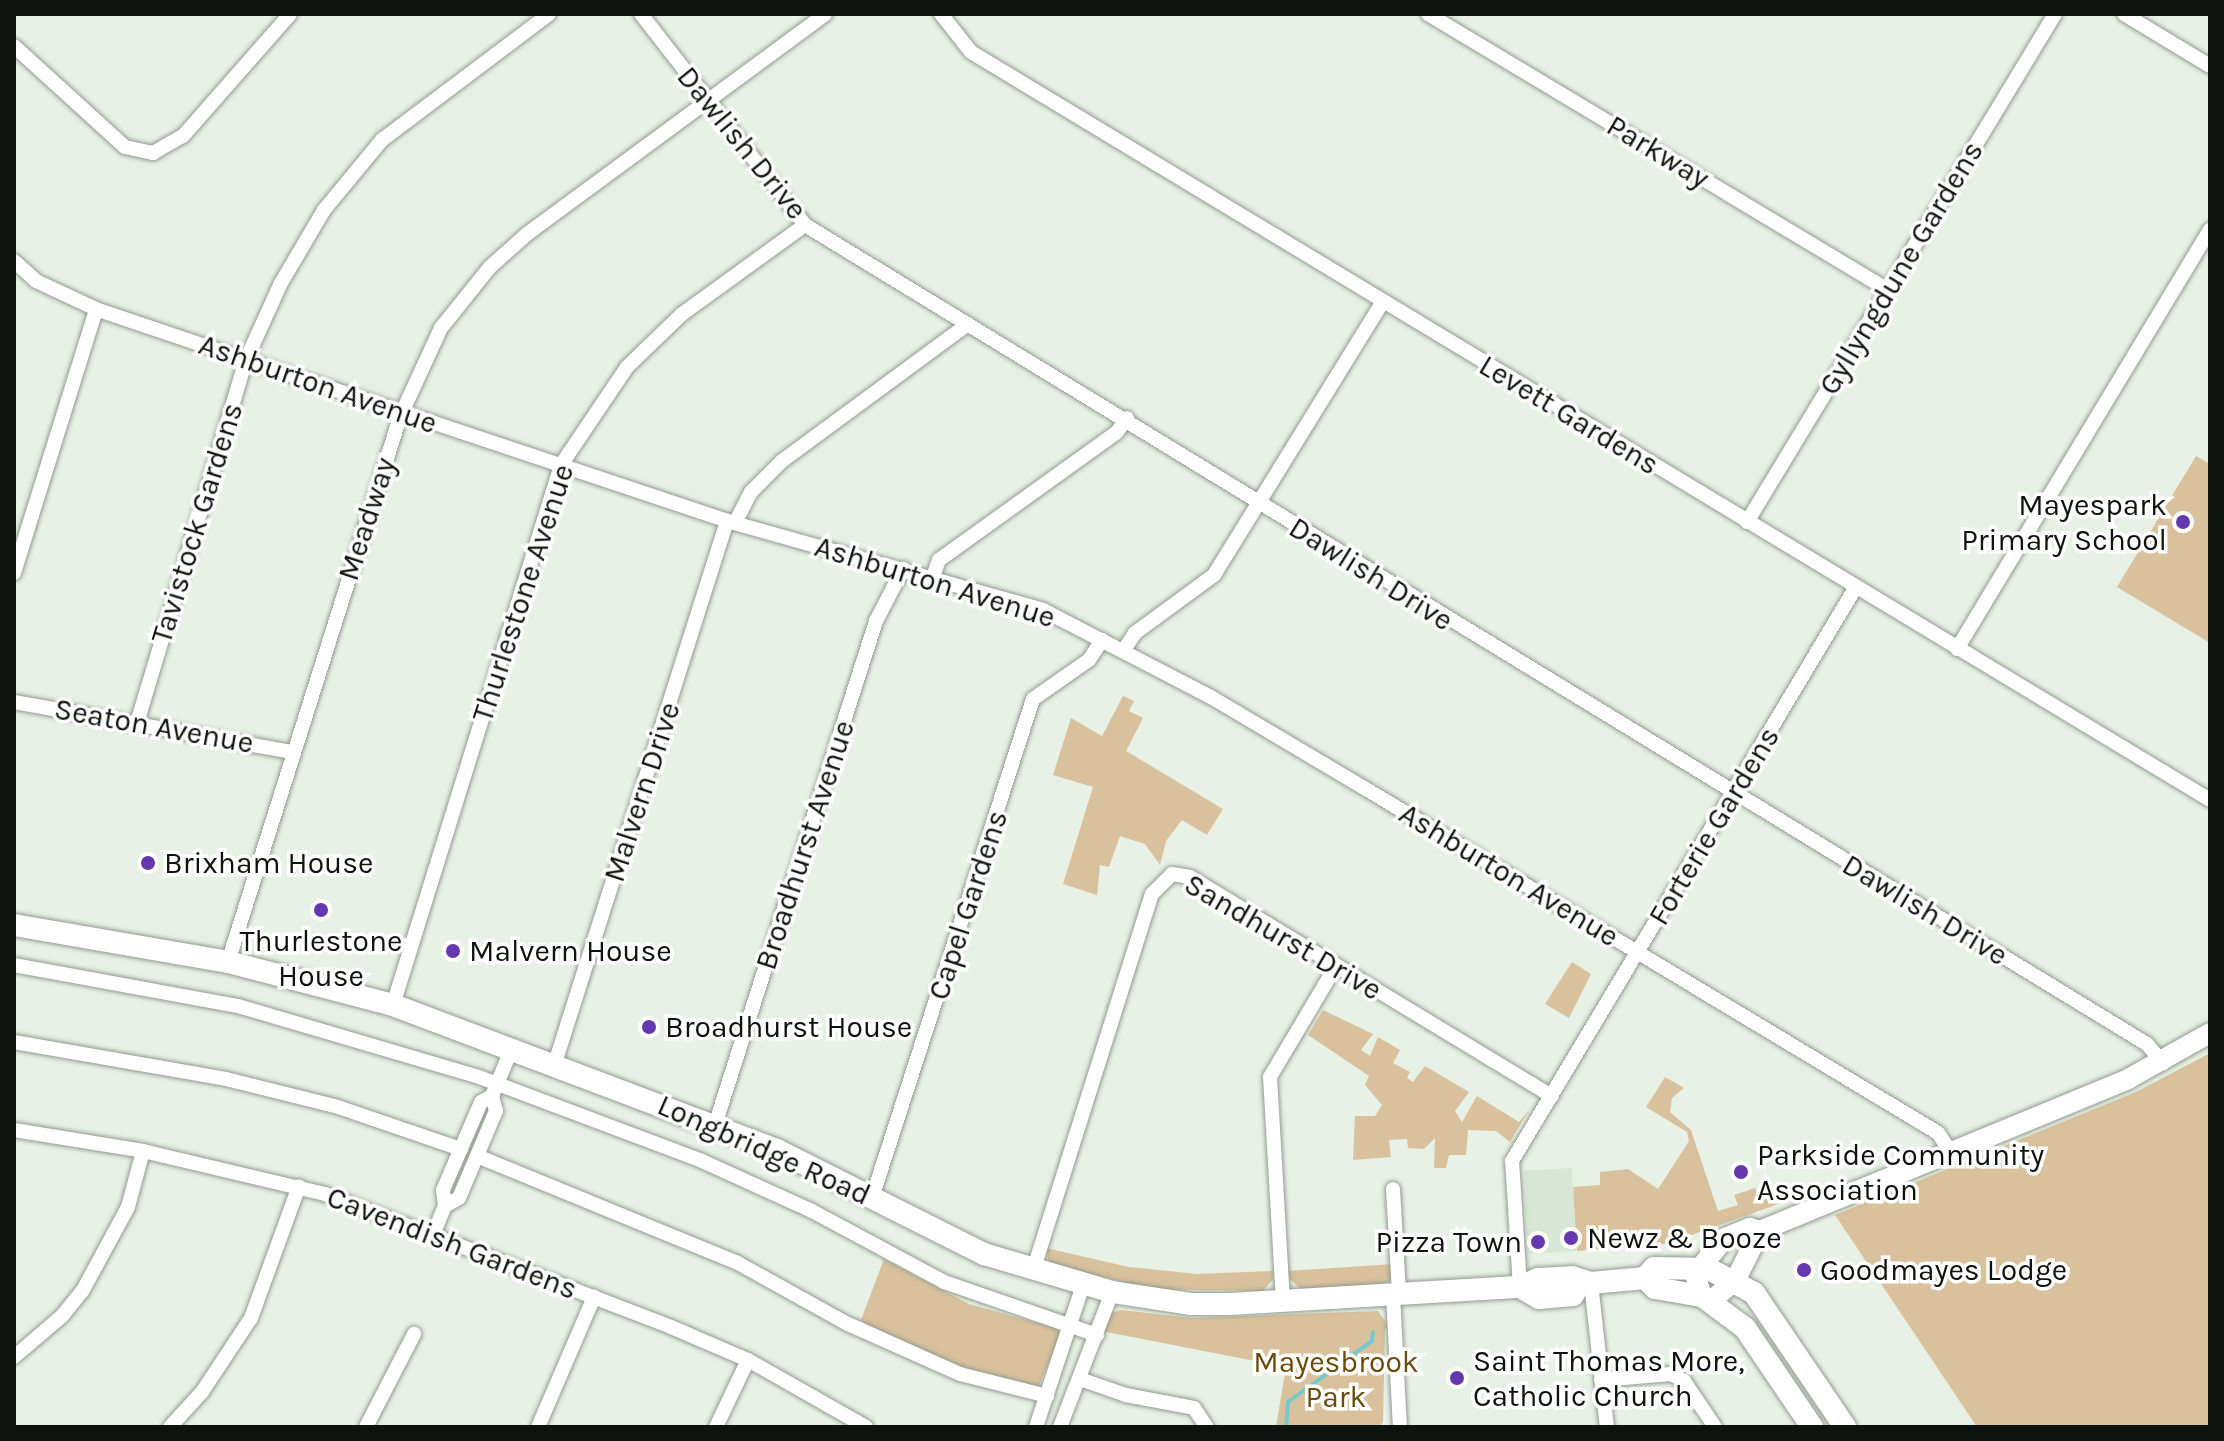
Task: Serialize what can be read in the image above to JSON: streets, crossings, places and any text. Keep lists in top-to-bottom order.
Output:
{
  "streets": {
    "main road": ["Longbridge Road"],
    "street": [
      "Dawlish Drive",
      "Parkway",
      "Gyllyngdune Gardens",
      "Ashburton Avenue",
      "Levett Gardens",
      "Meadway",
      "Tavistock Gardens",
      "Thurlestone Avenue",
      "Seaton Avenue",
      "Malvern Drive",
      "Forterie Gardens",
      "Broadhurst Avenue",
      "Capel Gardens",
      "Sandhurst Drive",
      "Cavendish Gardens"
    ]
  },
  "crossings": [
    ["Dawlish Drive", "Meadway"],
    ["Dawlish Drive", "Thurlestone Avenue"],
    ["Dawlish Drive", "Malvern Drive"],
    ["Dawlish Drive", "Forterie Gardens"],
    ["Parkway", "Gyllyngdune Gardens"],
    ["Gyllyngdune Gardens", "Levett Gardens"],
    ["Ashburton Avenue", "Meadway"],
    ["Ashburton Avenue", "Tavistock Gardens"],
    ["Ashburton Avenue", "Thurlestone Avenue"],
    ["Ashburton Avenue", "Malvern Drive"],
    ["Ashburton Avenue", "Forterie Gardens"],
    ["Ashburton Avenue", "Broadhurst Avenue"],
    ["Ashburton Avenue", "Capel Gardens"],
    ["Levett Gardens", "Forterie Gardens"],
    ["Meadway", "Seaton Avenue"],
    ["Meadway", "Longbridge Road"],
    ["Tavistock Gardens", "Seaton Avenue"],
    ["Thurlestone Avenue", "Longbridge Road"],
    ["Malvern Drive", "Longbridge Road"],
    ["Forterie Gardens", "Sandhurst Drive"],
    ["Forterie Gardens", "Longbridge Road"],
    ["Broadhurst Avenue", "Longbridge Road"],
    ["Capel Gardens", "Longbridge Road"],
    ["Sandhurst Drive", "Longbridge Road"]
  ],
  "parks": ["Mayesbrook Park"],
  "places": [
    "Mayespark Primary School",
    "Brixham House",
    "Thurlestone House",
    "Malvern House",
    "Broadhurst House",
    "Parkside Community Association",
    "Newz & Booze",
    "Pizza Town",
    "Goodmayes Lodge",
    "Saint Thomas More, Catholic Church"
  ]
}
